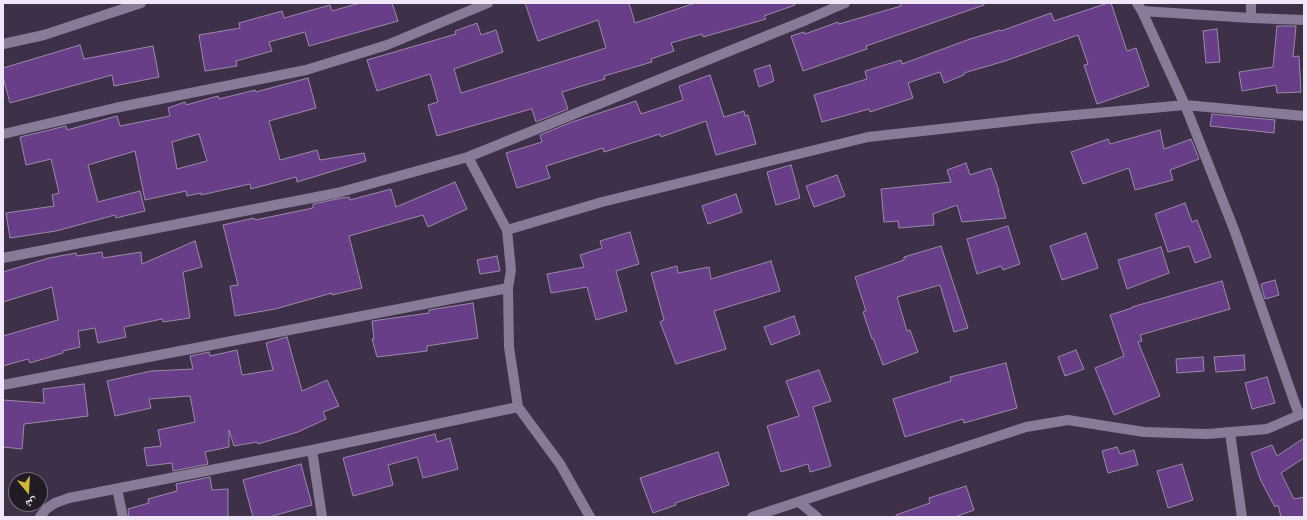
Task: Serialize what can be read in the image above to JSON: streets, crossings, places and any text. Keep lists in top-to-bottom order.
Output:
{
  "north": "bottom"
}
